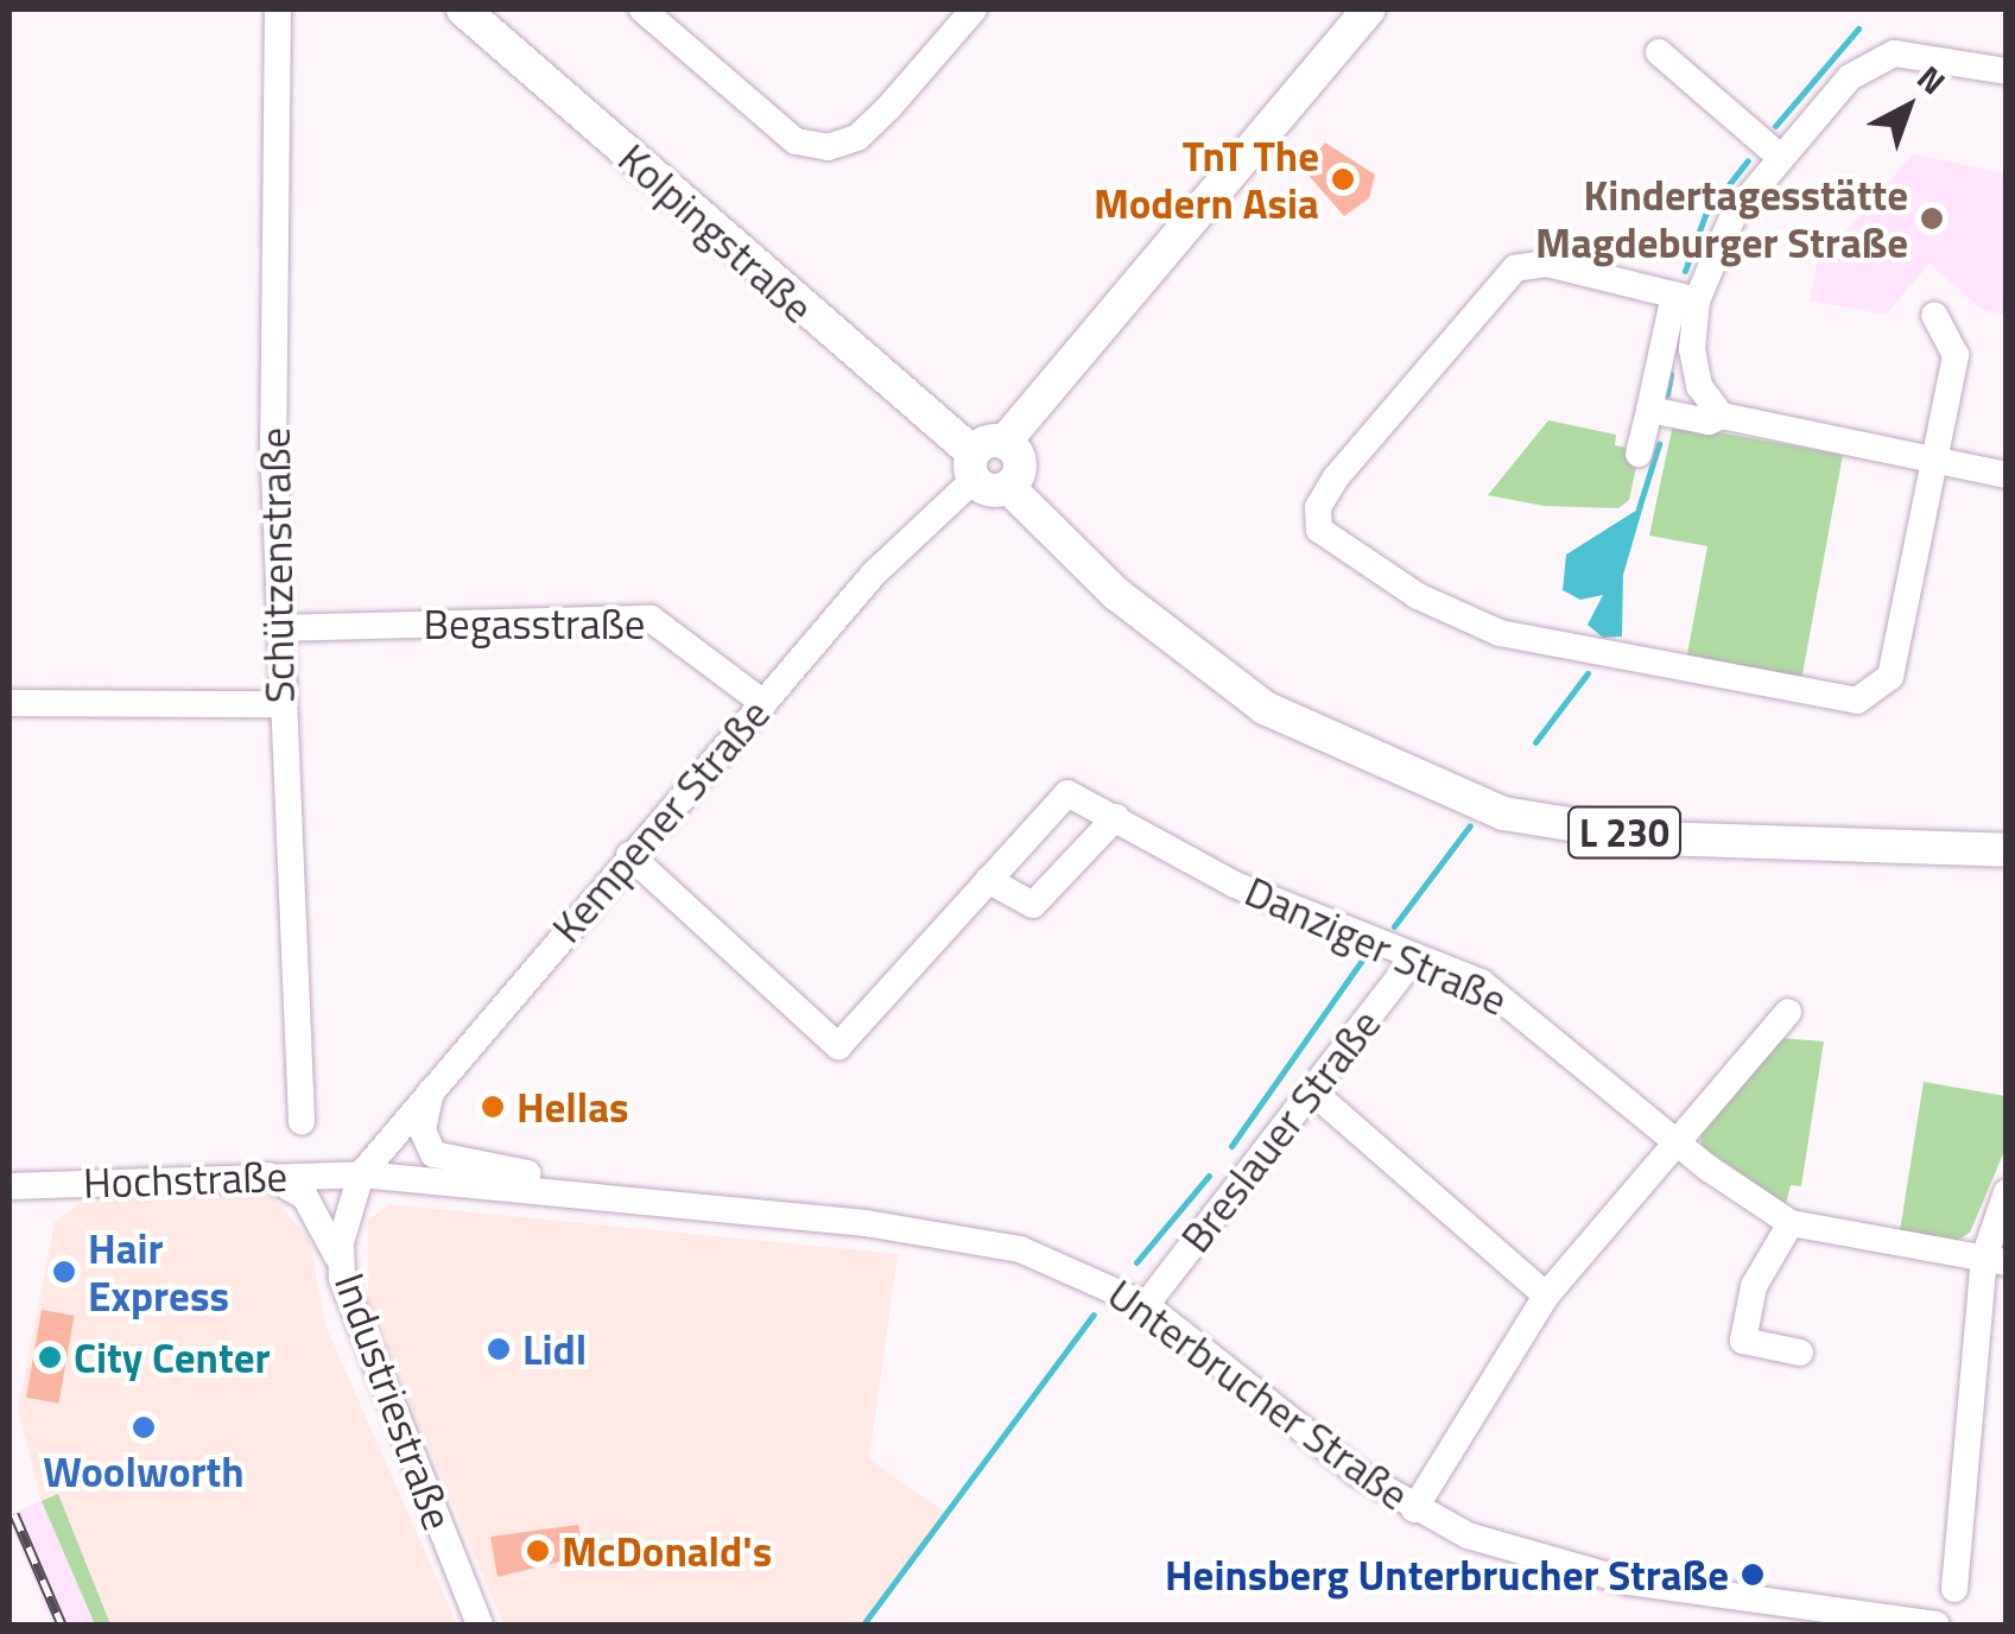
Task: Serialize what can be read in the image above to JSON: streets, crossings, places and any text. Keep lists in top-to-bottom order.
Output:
{
  "streets": {
    "main road": ["Kolpingstraße", "L 230"],
    "street": [
      "Schützenstraße",
      "Begasstraße",
      "Kempener Straße",
      "Danziger Straße",
      "Breslauer Straße",
      "Hochstraße",
      "Unterbrucher Straße",
      "Industriestraße"
    ]
  },
  "crossings": [
    ["Kolpingstraße", "Kempener Straße"],
    ["Schützenstraße", "Begasstraße"],
    ["Begasstraße", "Kempener Straße"],
    ["Kempener Straße", "Danziger Straße"],
    ["Kempener Straße", "Hochstraße"],
    ["Kempener Straße", "Unterbrucher Straße"],
    ["Kempener Straße", "Industriestraße"],
    ["Danziger Straße", "Breslauer Straße"],
    ["Breslauer Straße", "Unterbrucher Straße"],
    ["Hochstraße", "Unterbrucher Straße"],
    ["Hochstraße", "Industriestraße"],
    ["Unterbrucher Straße", "Industriestraße"]
  ],
  "places": [
    "TnT The Modern Asia",
    "Kindertagesstätte Magdeburger Straße",
    "Hellas",
    "Hair Express",
    "Lidl",
    "City Center",
    "Woolworth",
    "McDonald's",
    "Heinsberg Unterbrucher Straße"
  ],
  "north": "top right"
}
